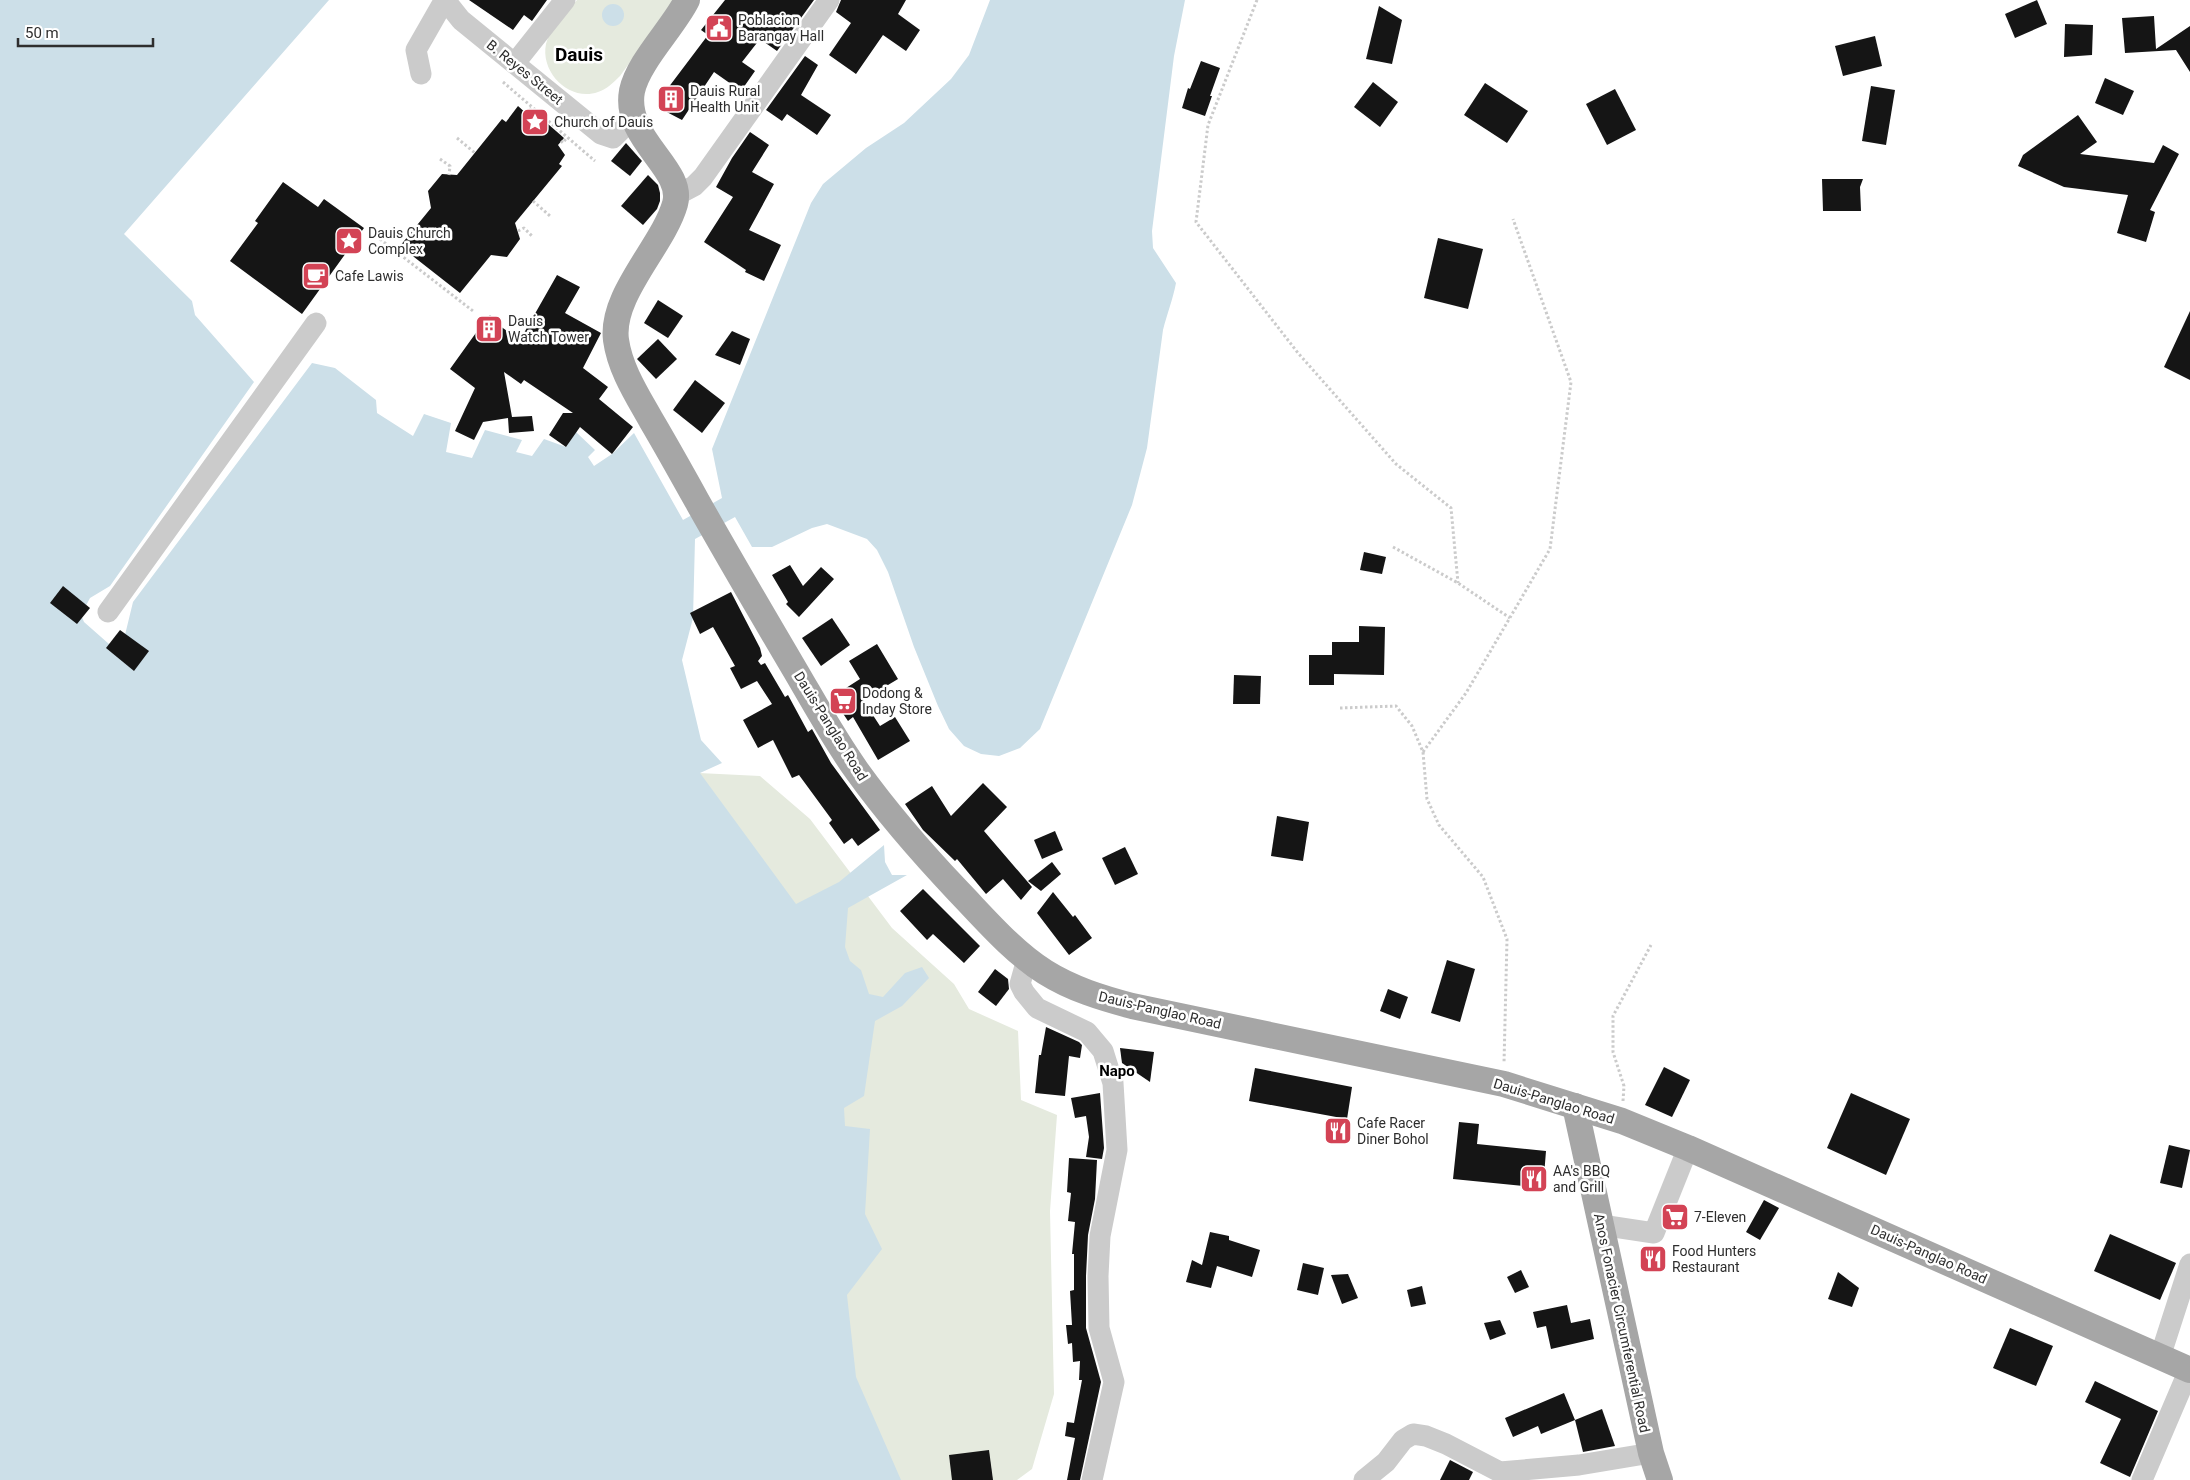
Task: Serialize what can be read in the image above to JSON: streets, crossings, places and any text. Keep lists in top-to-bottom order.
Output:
{
  "streets": {
    "main road": ["Dauis-Panglao Road", "Anos Fonacier Circumferential Road"],
    "street": ["B. Reyes Street"]
  },
  "crossings": [
    ["Dauis-Panglao Road", "Anos Fonacier Circumferential Road"]
  ],
  "districts": ["Dauis", "Napo"],
  "places": {
    "public building": ["Poblacion Barangay Hall"],
    "building": ["Dauis Rural Health Unit", "Dauis Watch Tower"],
    "place": ["Church of Dauis", "Dauis Church Complex"],
    "cafe": ["Cafe Lawis"],
    "supermarket": ["Dodong & Inday Store", "7-Eleven"],
    "restaurant": ["Cafe Racer Diner Bohol", "AA's BBQ and Grill", "Food Hunters Restaurant"]
  },
  "scale_bar": "50 m"
}
